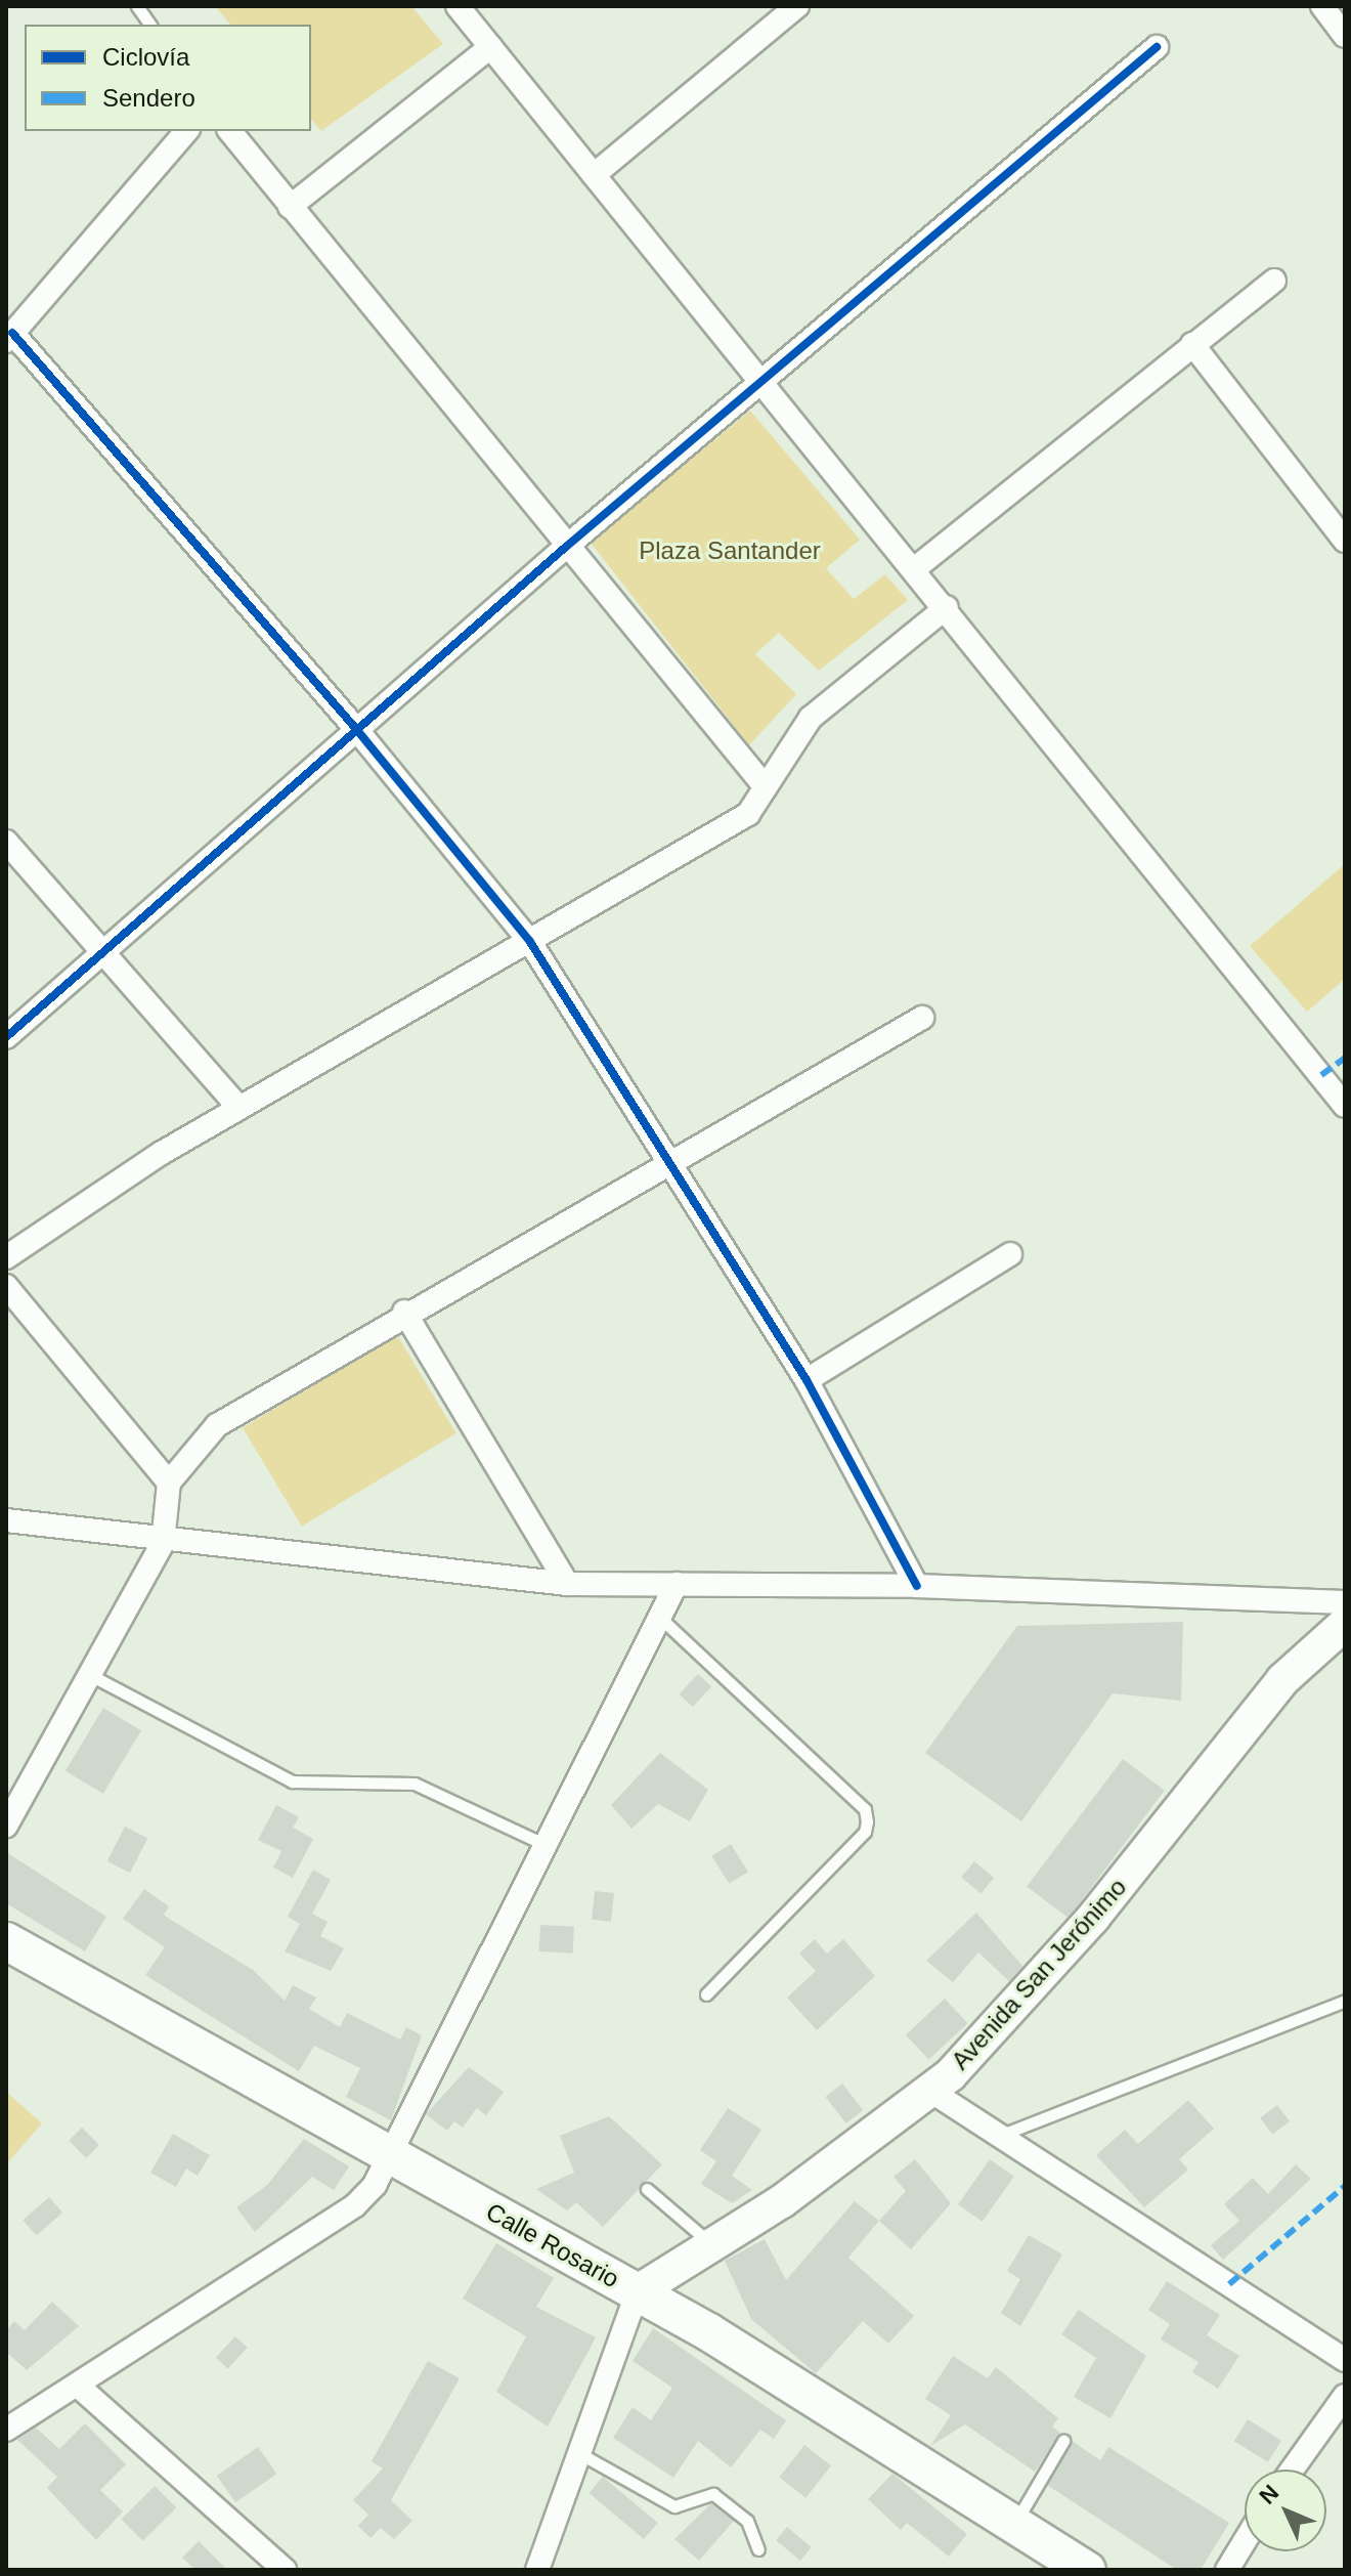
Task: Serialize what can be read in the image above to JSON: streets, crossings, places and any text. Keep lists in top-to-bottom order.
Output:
{
  "streets": {
    "main road": ["Calle Rosario"],
    "street": ["Avenida San Jerónimo"]
  },
  "crossings": [
    ["Avenida San Jerónimo", "Calle Rosario"]
  ],
  "parks": ["Plaza Santander"],
  "legend": ["Ciclovía", "Sendero"],
  "north": "top left"
}
